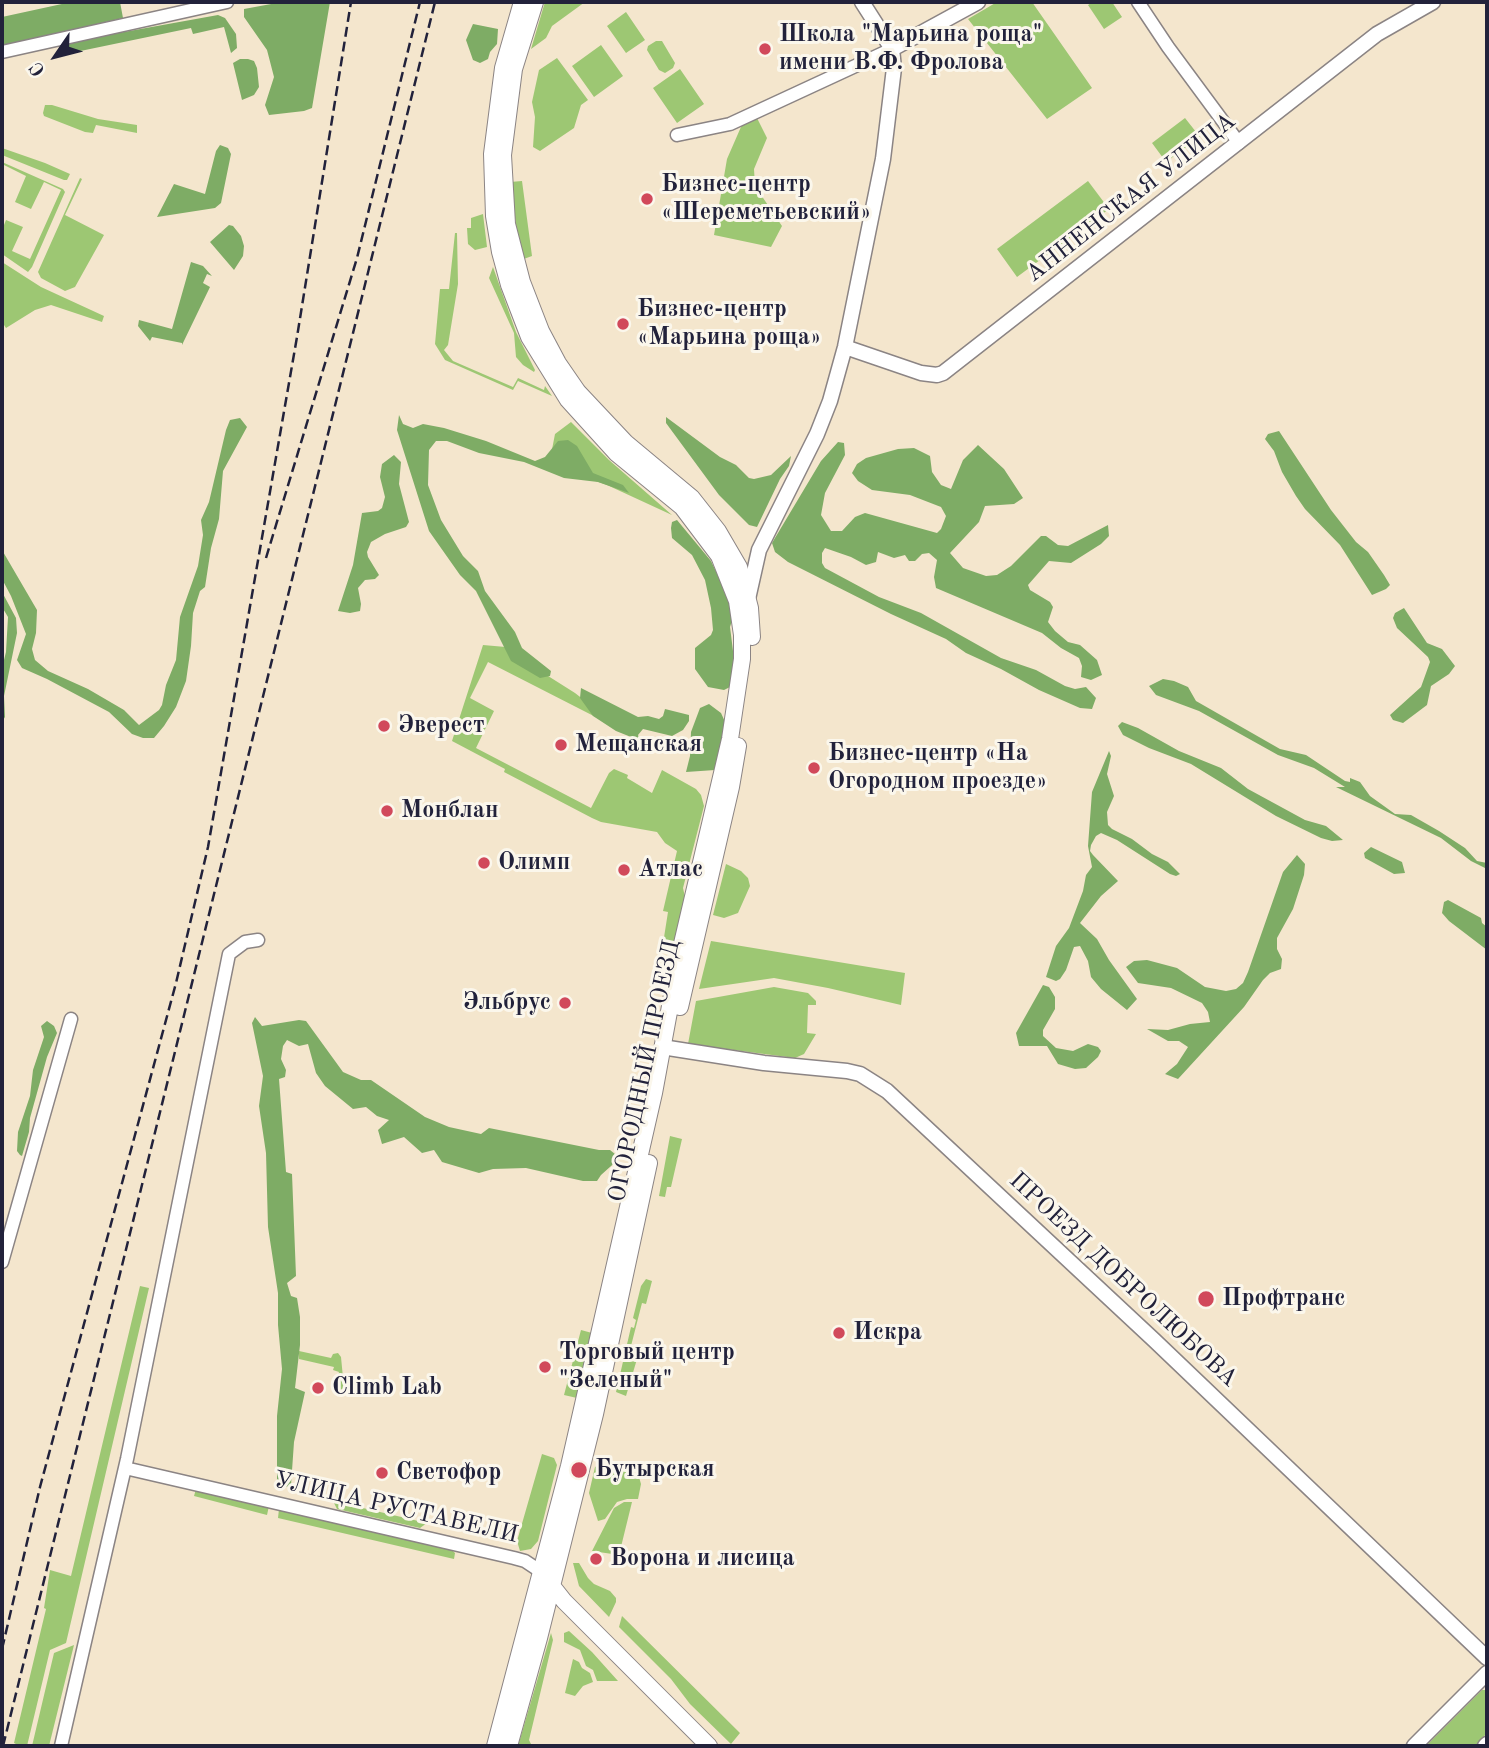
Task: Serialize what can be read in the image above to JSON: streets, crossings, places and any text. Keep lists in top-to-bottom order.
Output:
{
  "streets": {
    "main road": ["ОГОРОДНЫЙ ПРОЕЗД", "УЛИЦА РУСТАВЕЛИ"],
    "street": ["АННЕНСКАЯ УЛИЦА", "ПРОЕЗД ДОБРОЛЮБОВА"]
  },
  "crossings": [
    ["ОГОРОДНЫЙ ПРОЕЗД", "ПРОЕЗД ДОБРОЛЮБОВА"],
    ["ОГОРОДНЫЙ ПРОЕЗД", "УЛИЦА РУСТАВЕЛИ"]
  ],
  "places": [
    "Школа \"Марьина роща\" имени В.Ф. Фролова",
    "Бизнес-центр «Шереметьевский»",
    "Бизнес-центр «Марьина роща»",
    "Эверест",
    "Мещанская",
    "Бизнес-центр «На Огородном проезде»",
    "Монблан",
    "Олимп",
    "Атлас",
    "Эльбрус",
    "Профтранс",
    "Искра",
    "Торговый центр \"Зеленый\"",
    "Climb Lab",
    "Бутырская",
    "Светофор",
    "Ворона и лисица"
  ],
  "north": "bottom left"
}
